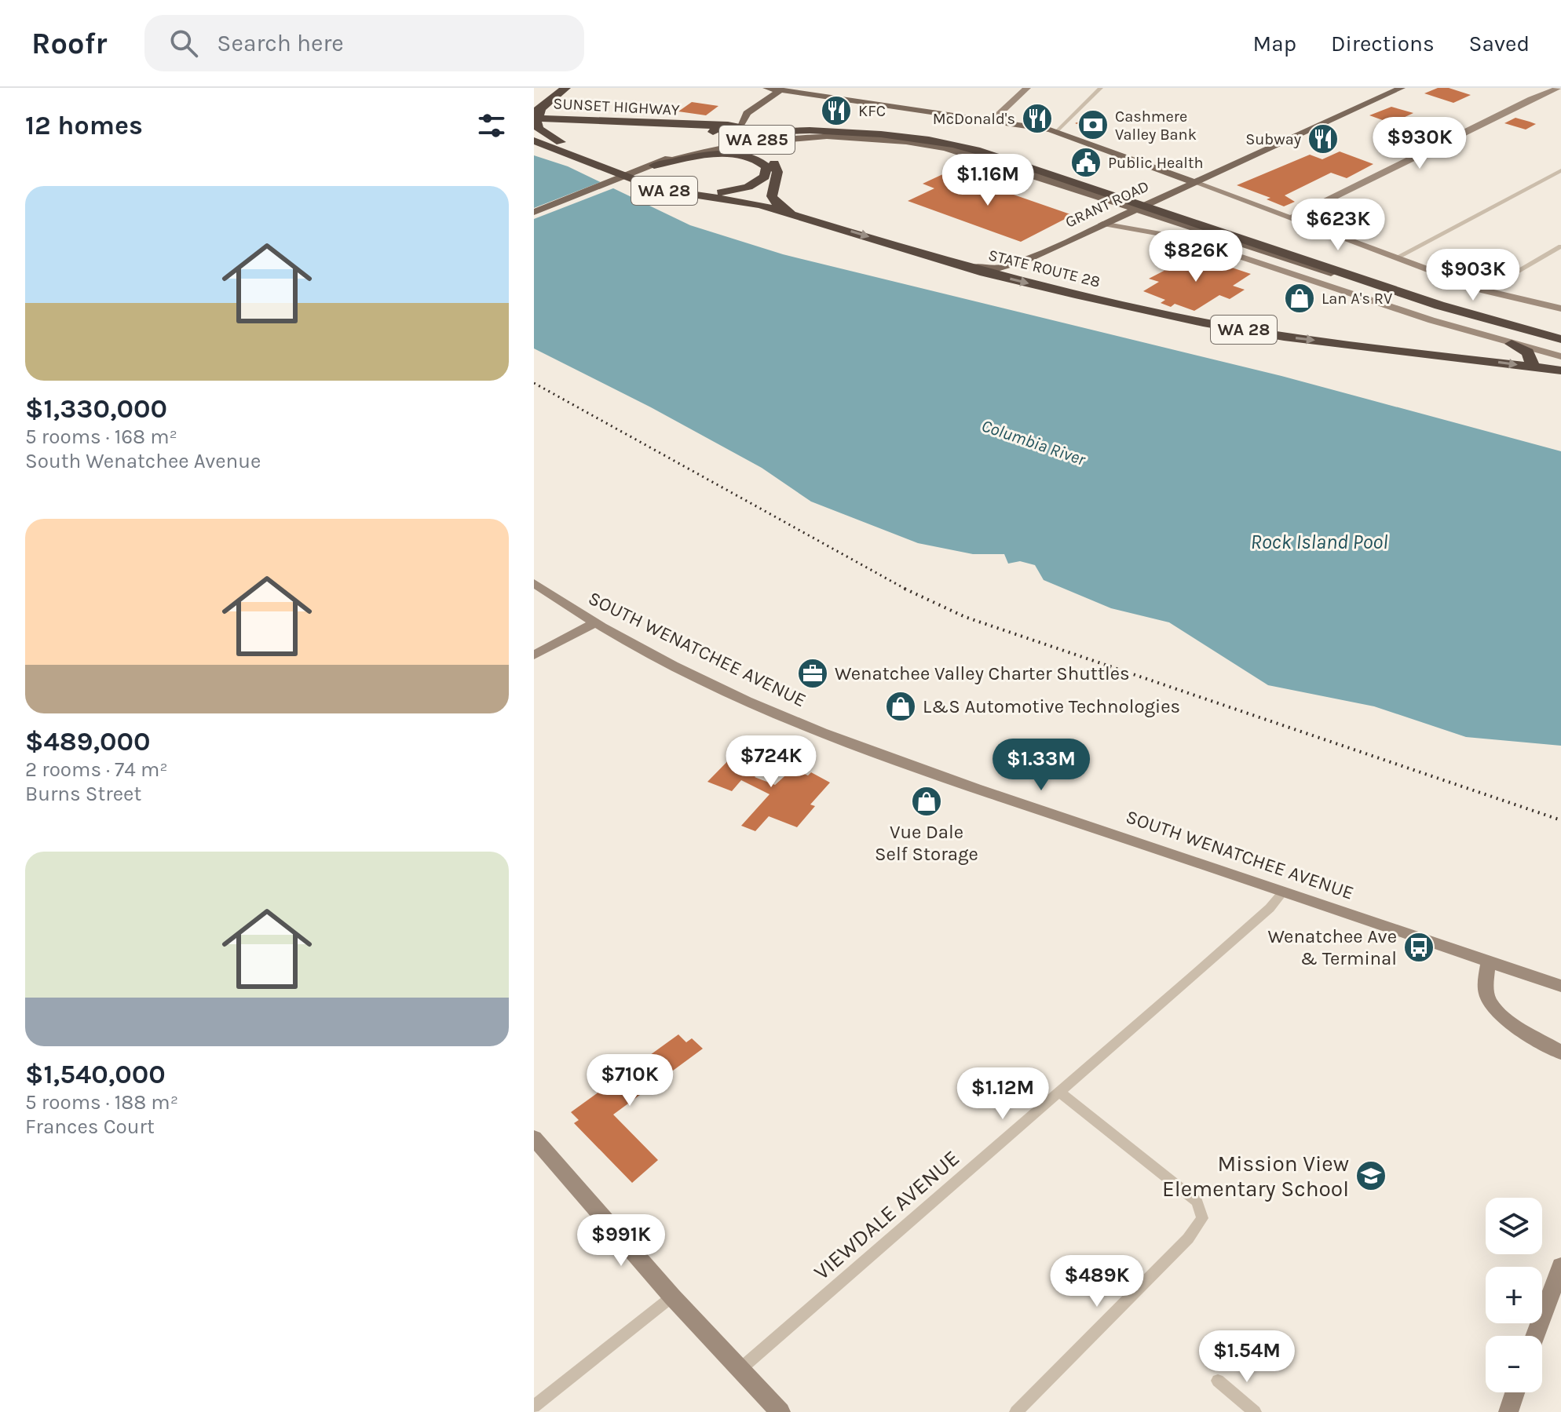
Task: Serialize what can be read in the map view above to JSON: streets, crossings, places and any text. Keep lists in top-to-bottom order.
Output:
{
  "streets": {
    "highway": ["SUNSET HIGHWAY", "WA 28", "STATE ROUTE 28"],
    "main road": ["WA 285", "GRANT ROAD", "SOUTH WENATCHEE AVENUE"],
    "street": ["VIEWDALE AVENUE"]
  },
  "crossings": [
    ["GRANT ROAD", "STATE ROUTE 28"],
    ["SOUTH WENATCHEE AVENUE", "VIEWDALE AVENUE"]
  ],
  "water": ["Columbia River", "Rock Island Pool"],
  "places": {
    "restaurant": ["KFC", "McDonald's", "Subway"],
    "bank": ["Cashmere Valley Bank"],
    "public building": ["Public Health"],
    "shop": ["Lan A's RV", "L&S Automotive Technologies", "Vue Dale Self Storage"],
    "office": ["Wenatchee Valley Charter Shuttles"],
    "bus stop": ["Wenatchee Ave & Terminal"],
    "school or university": ["Mission View Elementary School"]
  },
  "page": {
    "header": "Roofr",
    "search": "Search here",
    "nav": ["Map", "Directions", "Saved"],
    "heading": "12 homes",
    "price": [
      "$930K",
      "$1.16M",
      "$623K",
      "$826K",
      "$903K",
      "$724K",
      "$1.33M",
      "$710K",
      "$1.12M",
      "$991K",
      "$489K",
      "$1.54M"
    ],
    "list": [
      {
        "name": "$1,330,000",
        "note": "5 rooms · 168 m² · South Wenatchee Avenue"
      },
      {
        "name": "$489,000",
        "note": "2 rooms · 74 m² · Burns Street"
      },
      {
        "name": "$1,540,000",
        "note": "5 rooms · 188 m² · Frances Court"
      }
    ],
    "map_buttons": ["+", "−"]
  }
}
